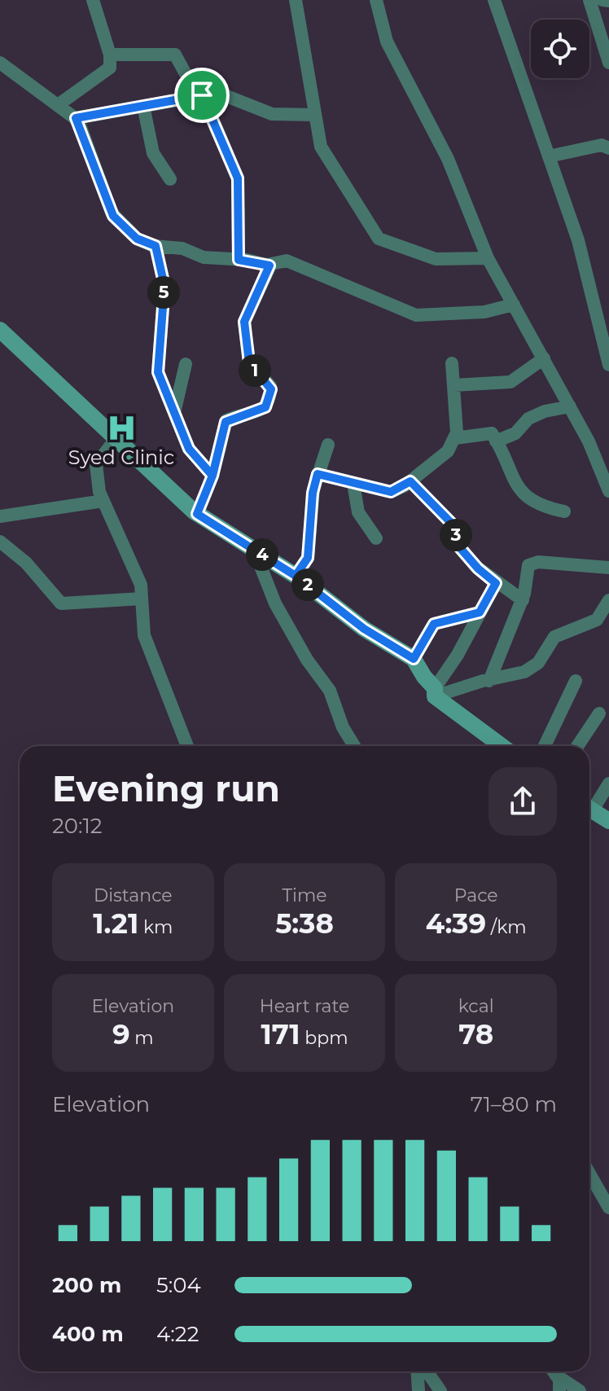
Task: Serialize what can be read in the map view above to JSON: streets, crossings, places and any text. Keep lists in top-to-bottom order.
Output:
{
  "places": {
    "hospital": ["Syed Clinic"]
  },
  "page": {
    "pins": [
      "5",
      "1",
      "3",
      "4",
      "2"
    ],
    "heading": ["Evening run", "20:12"],
    "stats": [
      ["Distance", "1.21 km"],
      ["Time", "5:38"],
      ["Pace", "4:39 /km"],
      ["Elevation", "9 m"],
      ["Heart rate", "171 bpm"],
      ["kcal", "78"]
    ],
    "chart": ["Elevation", "71–80 m"],
    "list": [
      {
        "name": "200 m",
        "note": "5:04"
      },
      {
        "name": "400 m",
        "note": "4:22"
      }
    ]
  }
}
